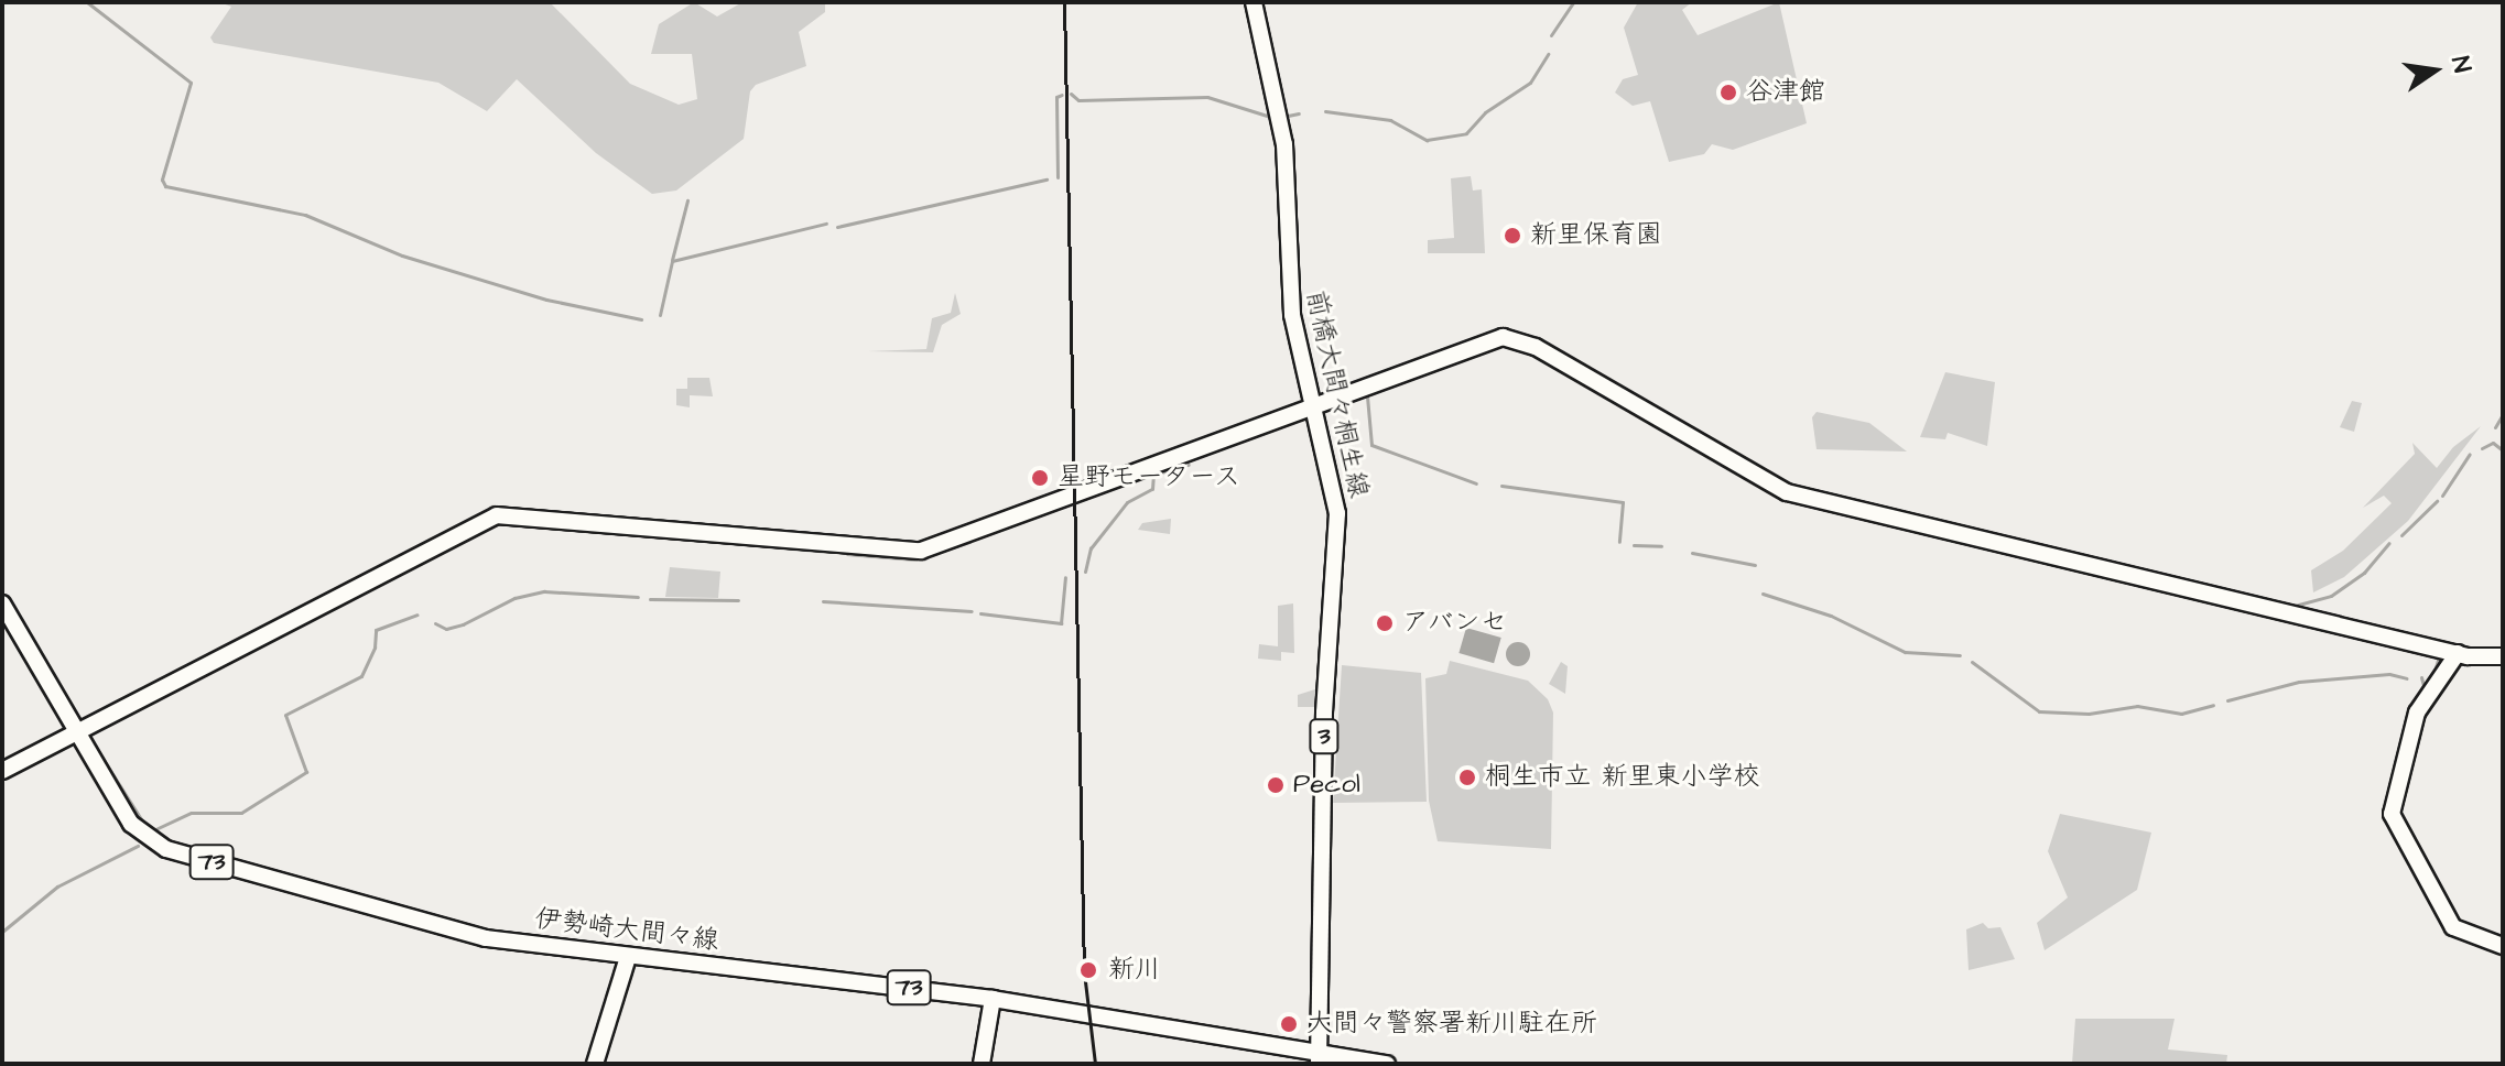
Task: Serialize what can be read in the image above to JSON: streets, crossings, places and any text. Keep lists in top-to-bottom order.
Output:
{
  "streets": {
    "street": [
      "前橋大間々桐生線",
      "3",
      "73",
      "伊勢崎大間々線"
    ]
  },
  "crossings": [
    ["前橋大間々桐生線", "伊勢崎大間々線"]
  ],
  "places": [
    "谷津館",
    "新里保育園",
    "星野モータース",
    "アバンセ",
    "桐生市立 新里東小学校",
    "Pecol",
    "新川",
    "大間々警察署新川駐在所"
  ],
  "north": "right"
}
